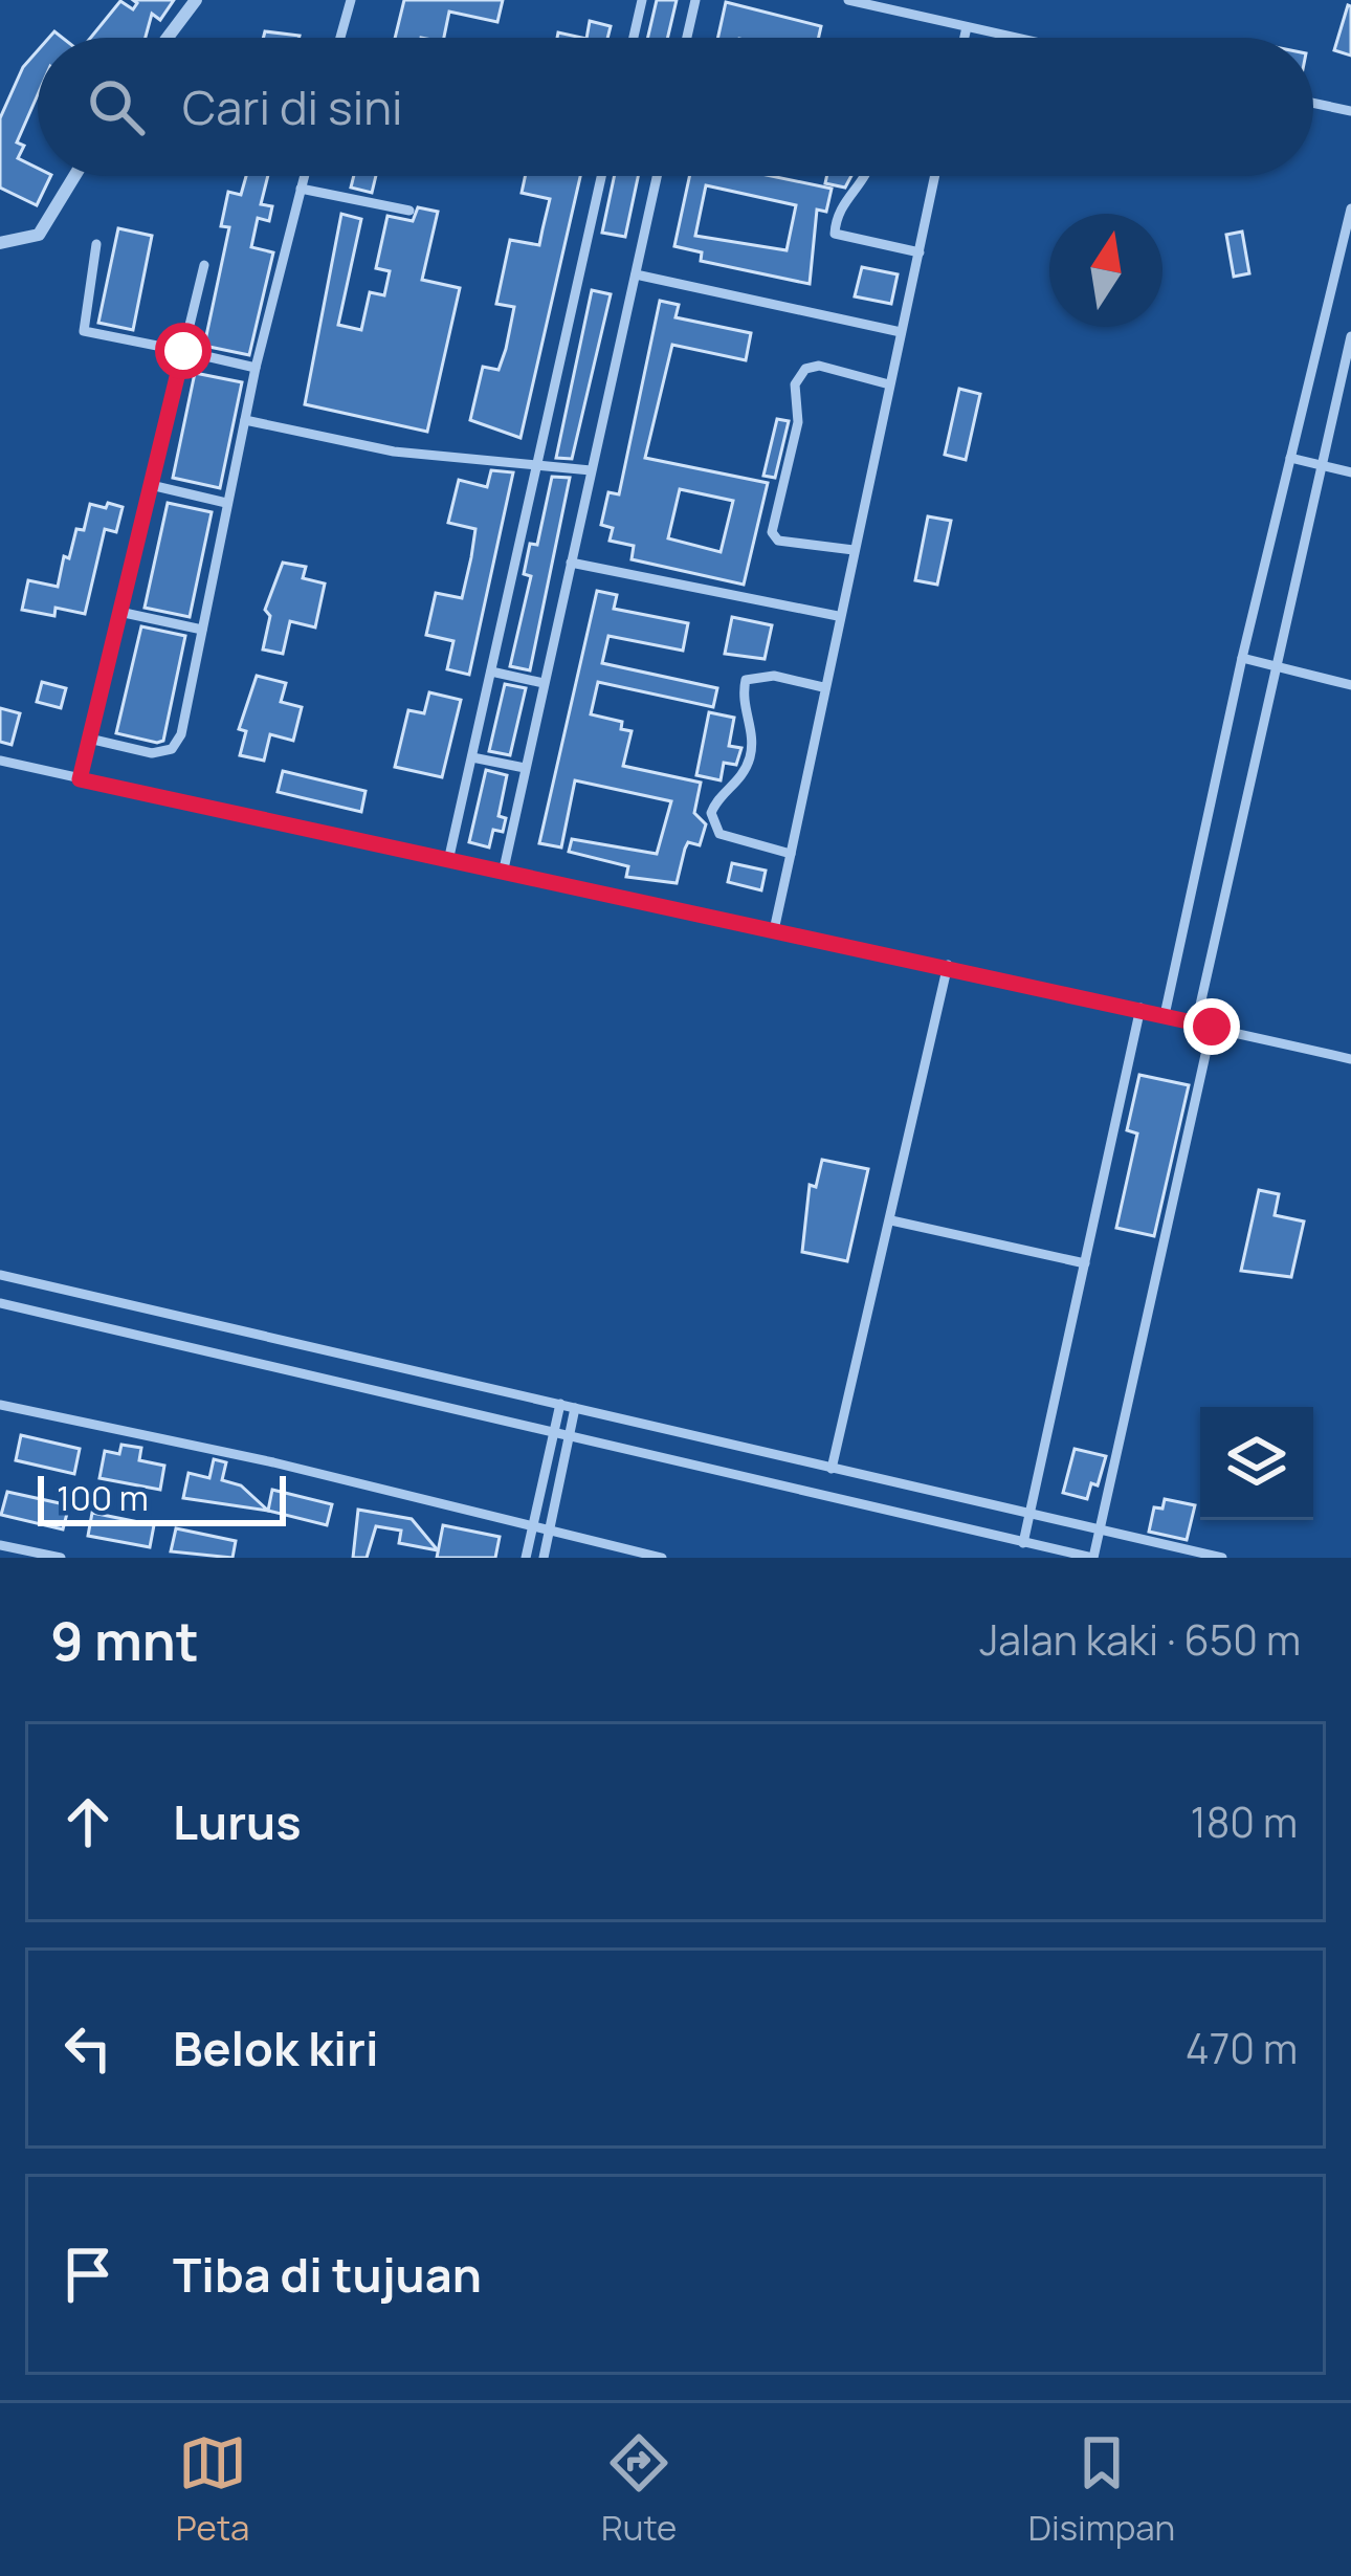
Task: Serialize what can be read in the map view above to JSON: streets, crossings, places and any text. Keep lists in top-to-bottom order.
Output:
{
  "scale_bar": "100 m",
  "north": "top",
  "page": {
    "search": "Cari di sini",
    "scale": "100 m",
    "heading": ["9 mnt", "Jalan kaki · 650 m"],
    "list": [
      ["Lurus", "180 m"],
      ["Belok kiri", "470 m"],
      "Tiba di tujuan"
    ],
    "nav": ["Peta", "Rute", "Disimpan"]
  }
}
